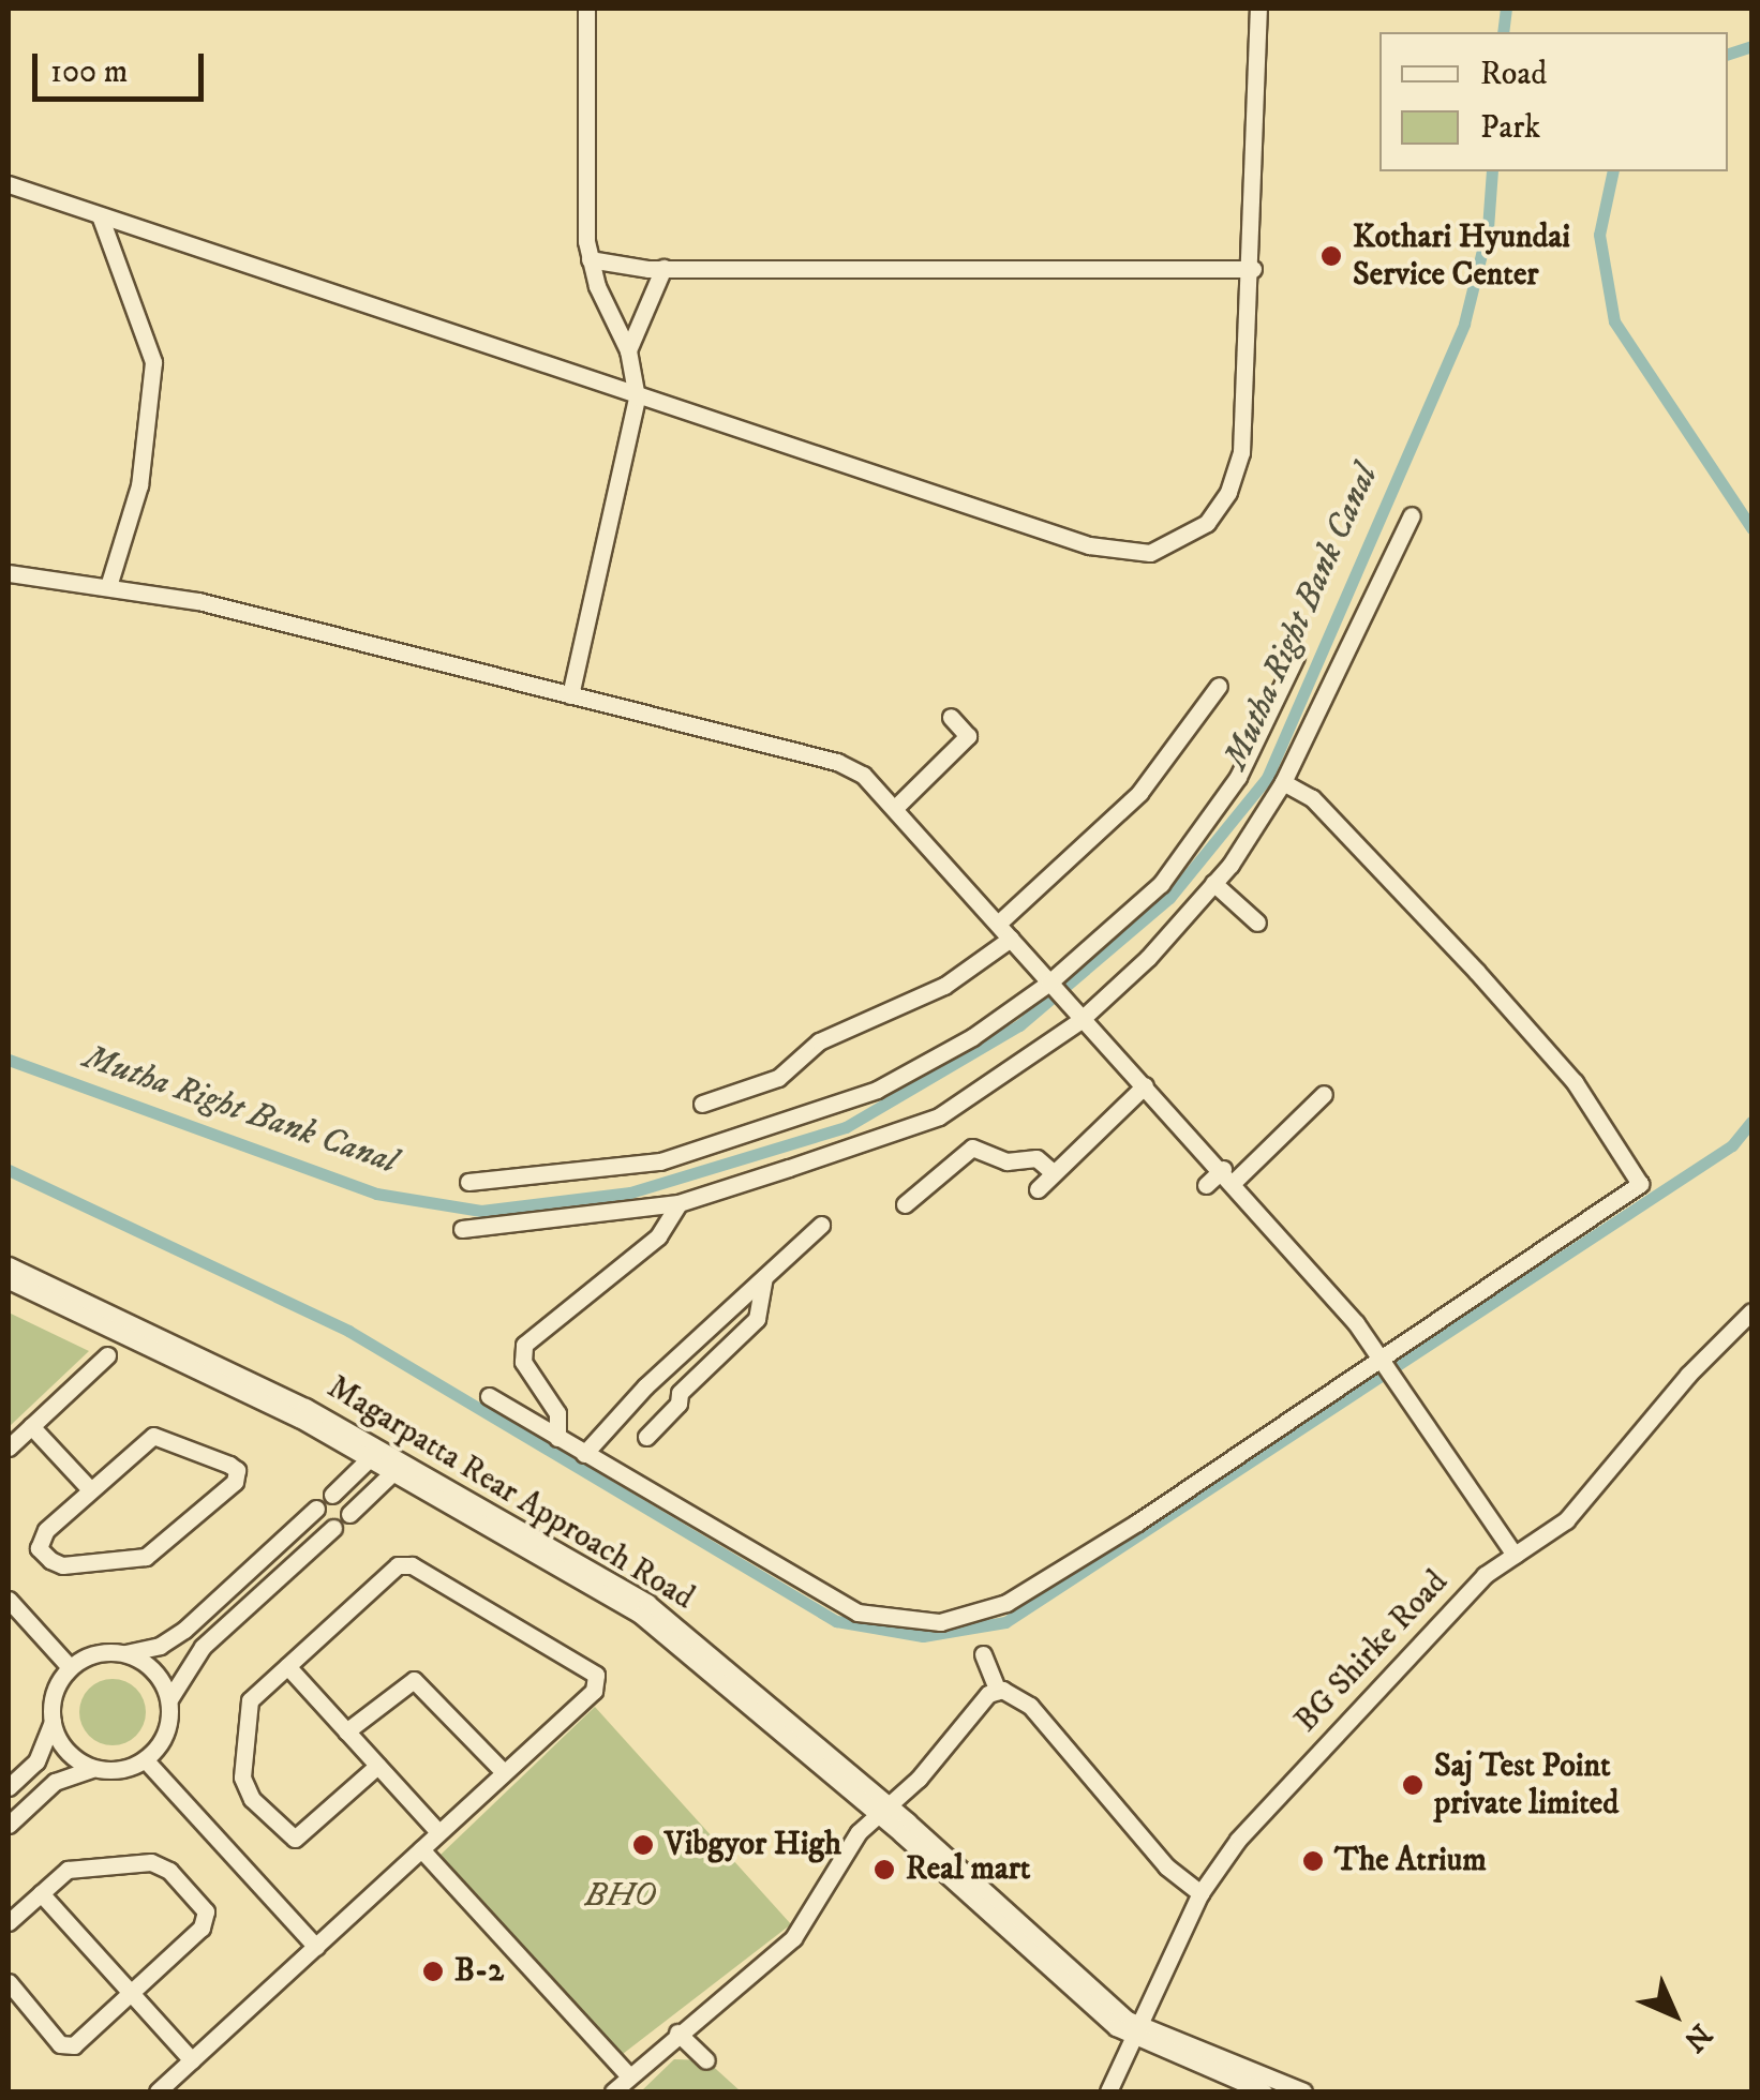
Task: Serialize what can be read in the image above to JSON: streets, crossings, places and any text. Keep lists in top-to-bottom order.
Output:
{
  "streets": {
    "street": ["Magarpatta Rear Approach Road", "BG Shirke Road"]
  },
  "crossings": [
    ["Magarpatta Rear Approach Road", "BG Shirke Road"]
  ],
  "water": ["Mutha Right Bank Canal"],
  "parks": ["BHO"],
  "places": [
    "Kothari Hyundai Service Center",
    "Saj Test Point private limited",
    "Vibgyor High",
    "The Atrium",
    "Real mart",
    "B-2"
  ],
  "legend": ["Road", "Park"],
  "scale_bar": "100 m",
  "north": "bottom right"
}
